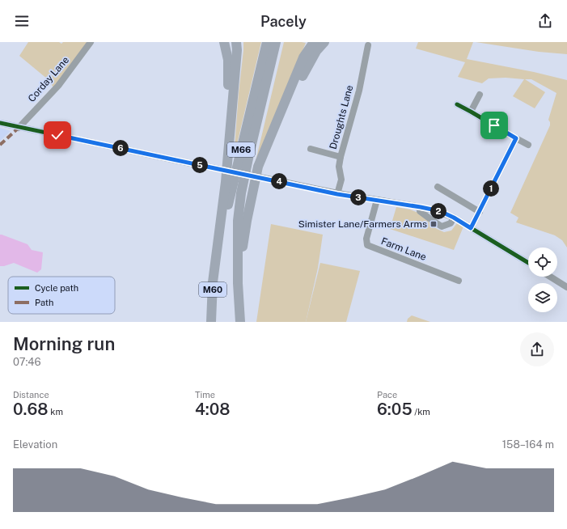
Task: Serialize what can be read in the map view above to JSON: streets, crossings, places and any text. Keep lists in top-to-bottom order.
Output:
{
  "streets": {
    "highway": ["M66", "M60"],
    "street": ["Corday Lane", "Droughts Lane", "Farm Lane"]
  },
  "crossings": [
    ["M66", "M60"]
  ],
  "places": {
    "transit": ["Simister Lane/Farmers Arms"]
  },
  "legend": ["Cycle path", "Path"],
  "page": {
    "header": "Pacely",
    "pins": [
      "6",
      "5",
      "4",
      "1",
      "3",
      "2"
    ],
    "heading": ["Morning run", "07:46"],
    "stats": [
      ["Distance", "0.68 km"],
      ["Time", "4:08"],
      ["Pace", "6:05 /km"]
    ],
    "chart": ["Elevation", "158–164 m"]
  }
}
